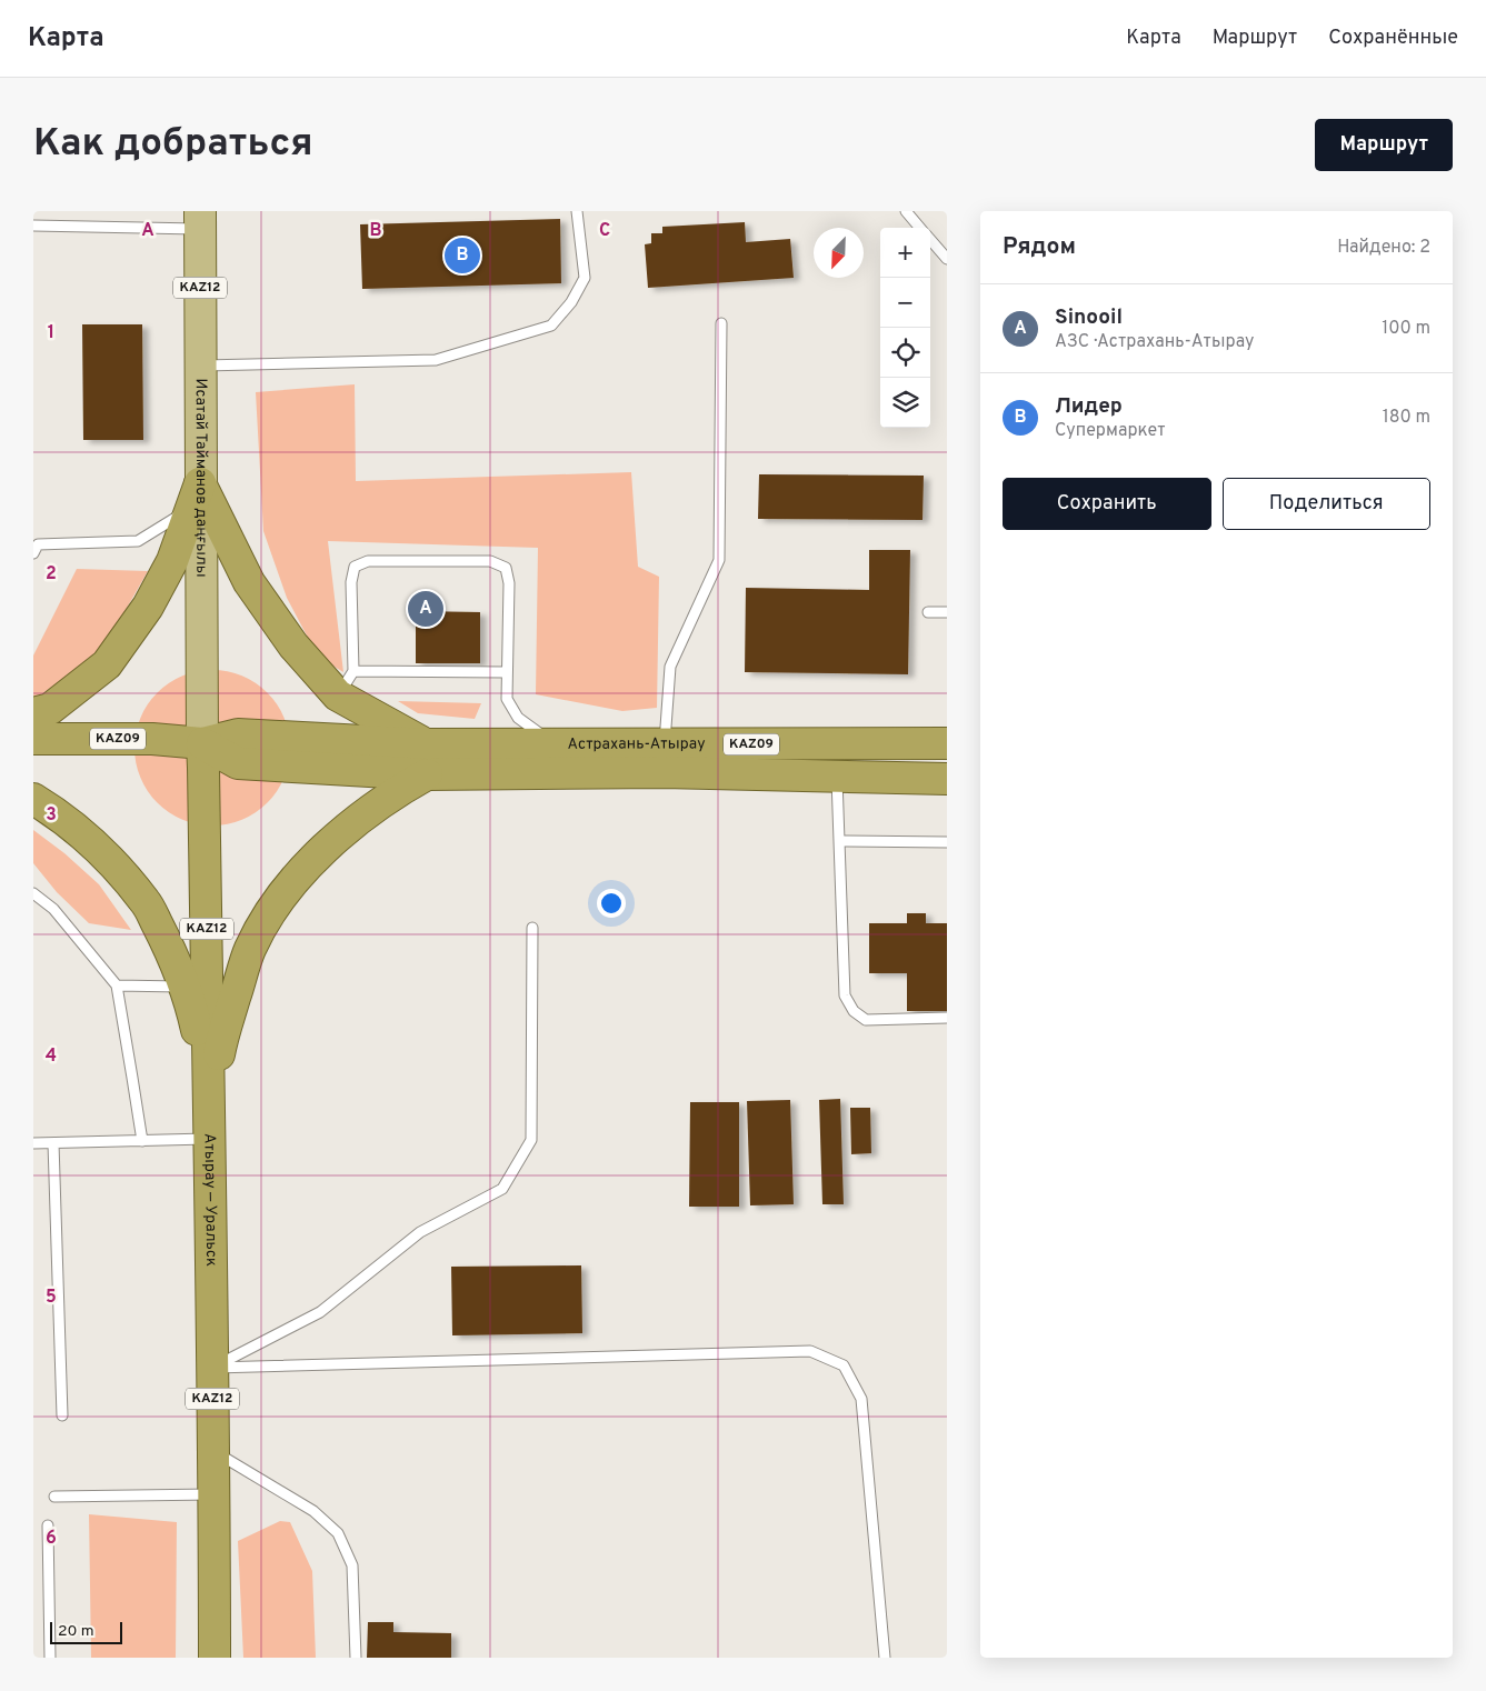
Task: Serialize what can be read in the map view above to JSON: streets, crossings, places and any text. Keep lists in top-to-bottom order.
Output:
{
  "streets": {
    "highway": [
      "KAZ12",
      "KAZ09",
      "Астрахань-Атырау",
      "Атырау — Уральск"
    ],
    "main road": ["Исатай Тайманов даңғылы"]
  },
  "crossings": [
    ["Исатай Тайманов даңғылы", "KAZ09"],
    ["Исатай Тайманов даңғылы", "Атырау — Уральск"],
    ["KAZ09", "Астрахань-Атырау"],
    ["KAZ09", "Атырау — Уральск"]
  ],
  "scale_bar": "20 m",
  "north": "bottom left",
  "page": {
    "header": "Карта",
    "nav": ["Карта", "Маршрут", "Сохранённые"],
    "buttons": [
      "Маршрут",
      ["Сохранить", "Поделиться"]
    ],
    "title": "Как добраться",
    "heading": ["Рядом", "Найдено: 2"],
    "map_buttons": ["+", "−"],
    "pins": ["B", "A"],
    "list": [
      {
        "mark": "A",
        "name": "Sinooil",
        "note": "АЗС · Астрахань-Атырау",
        "value": "100 m"
      },
      {
        "mark": "B",
        "name": "Лидер",
        "note": "Супермаркет",
        "value": "180 m"
      }
    ],
    "scale": "20 m"
  },
  "grid": {
    "columns": ["A", "B", "C"],
    "rows": [
      "1",
      "2",
      "3",
      "4",
      "5",
      "6"
    ]
  }
}
